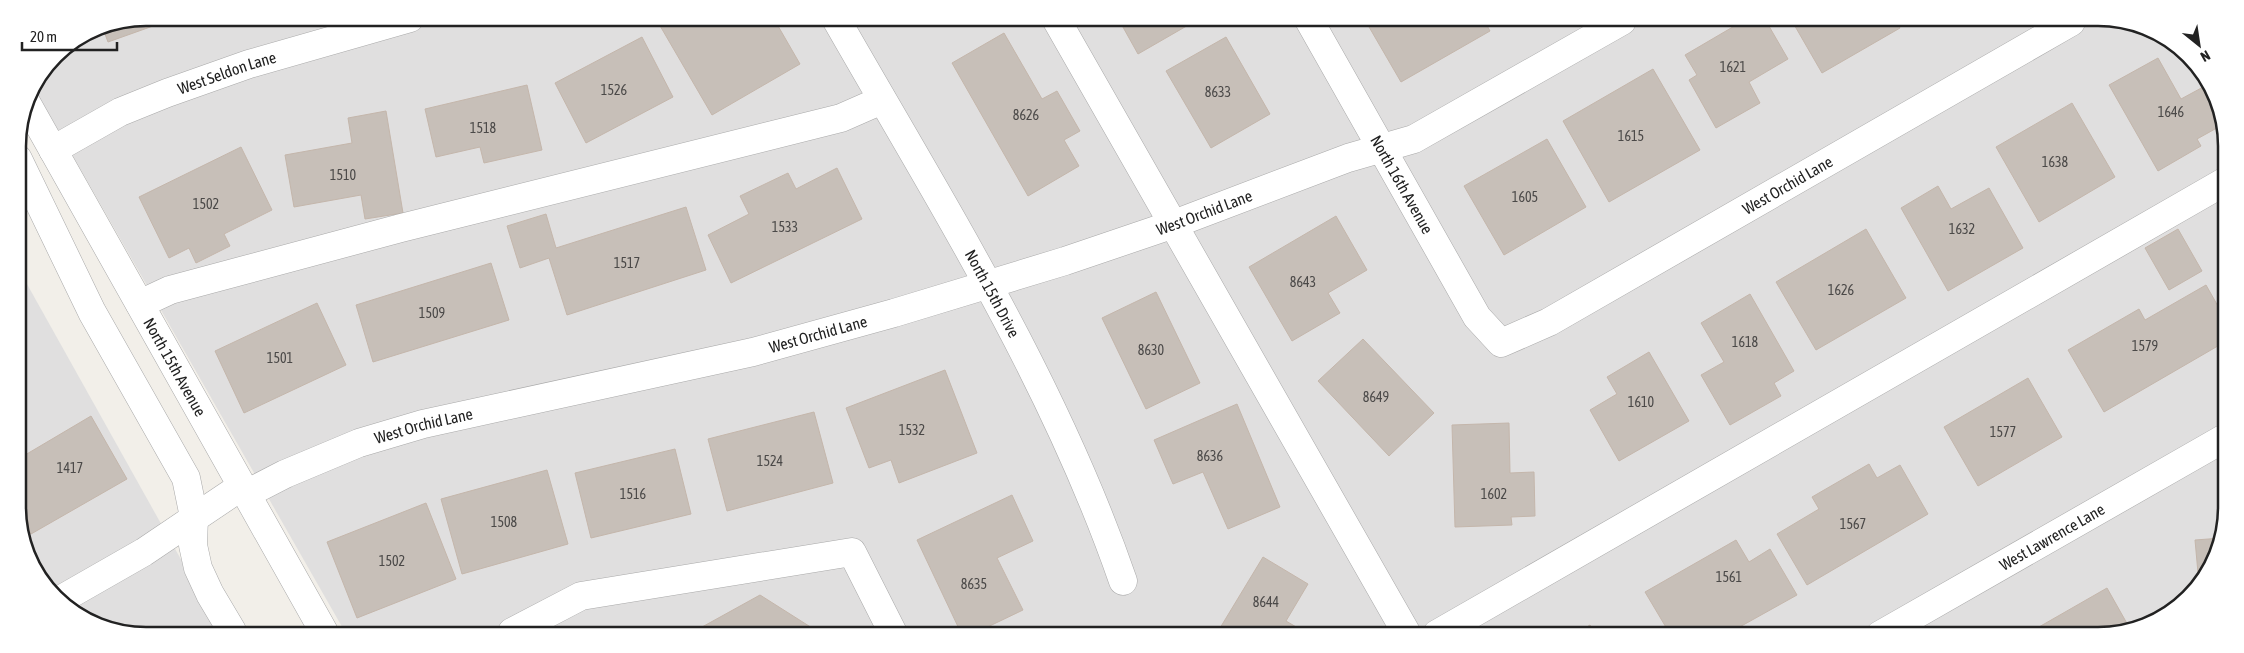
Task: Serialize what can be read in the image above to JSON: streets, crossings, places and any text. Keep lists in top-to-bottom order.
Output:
{
  "streets": {
    "street": [
      "West Seldon Lane",
      "North 16th Avenue",
      "West Orchid Lane",
      "North 15th Drive",
      "North 15th Avenue",
      "West Lawrence Lane"
    ]
  },
  "crossings": [
    ["West Seldon Lane", "North 15th Avenue"],
    ["North 16th Avenue", "West Orchid Lane"],
    ["West Orchid Lane", "North 15th Drive"],
    ["West Orchid Lane", "North 15th Avenue"]
  ],
  "house_numbers": [
    "1621",
    "1526",
    "8633",
    "1646",
    "8626",
    "1518",
    "1615",
    "1638",
    "1510",
    "1605",
    "1502",
    "1533",
    "1632",
    "1517",
    "8643",
    "1626",
    "1509",
    "1618",
    "1579",
    "8630",
    "1501",
    "8649",
    "1610",
    "1532",
    "1577",
    "8636",
    "1524",
    "1417",
    "1516",
    "1602",
    "1508",
    "1567",
    "1502",
    "1561",
    "8635",
    "8644"
  ],
  "scale_bar": "20 m",
  "north": "bottom right"
}
